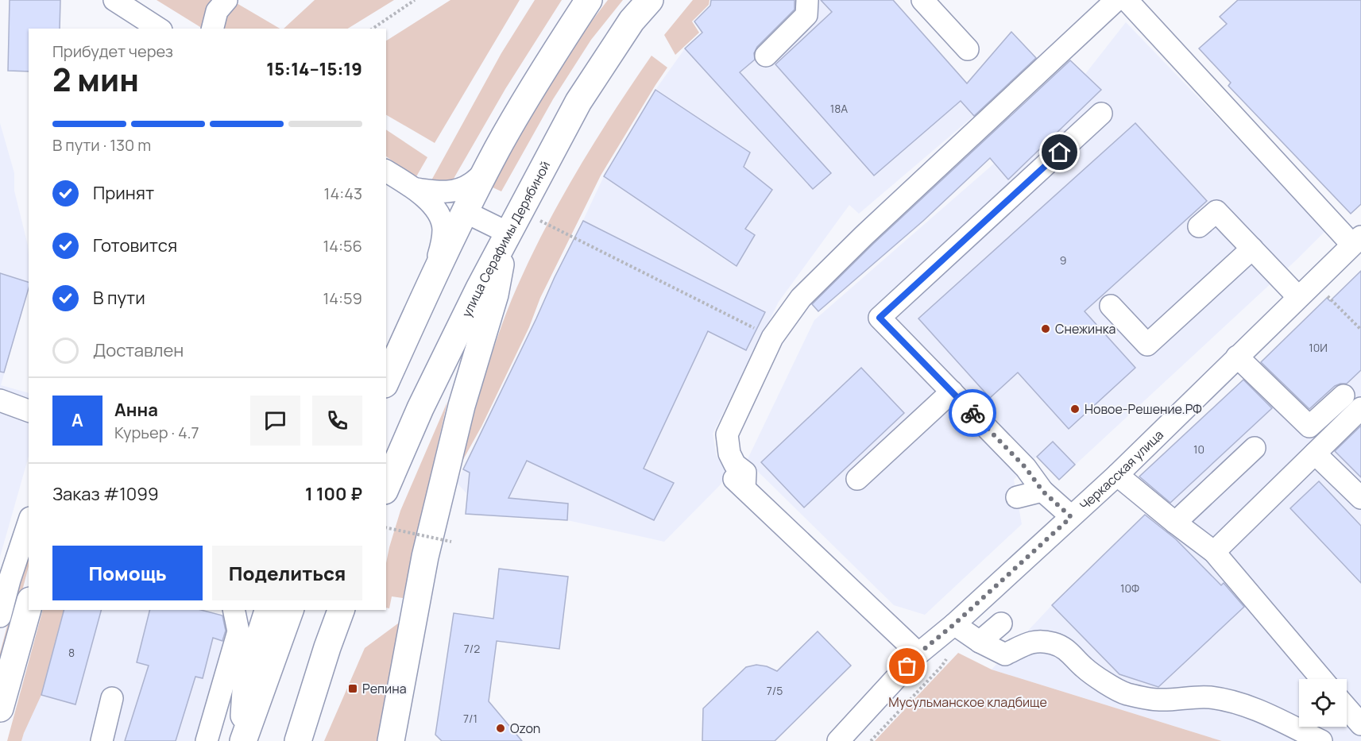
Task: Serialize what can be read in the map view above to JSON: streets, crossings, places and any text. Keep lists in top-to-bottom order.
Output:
{
  "streets": {
    "main road": ["улица Серафимы Дерябиной"],
    "street": ["Черкасская улица"]
  },
  "parks": ["Мусульманское кладбище"],
  "places": {
    "other": ["Снежинка", "Новое-Решение.РФ", "Ozon"],
    "transit": ["Репина"]
  },
  "house_numbers": [
    "18А",
    "9",
    "10И",
    "10",
    "10Ф",
    "7/2",
    "8",
    "7/5",
    "7/1"
  ],
  "page": {
    "heading": ["2 мин", "Прибудет через", "15:14–15:19"],
    "panel": [
      "Анна",
      "Курьер · 4.7",
      "Заказ #1099",
      "1 100 ₽"
    ],
    "bar": "В пути · 130 m",
    "list": [
      ["Принят", "14:43"],
      ["Готовится", "14:56"],
      ["В пути", "14:59"],
      "Доставлен"
    ],
    "round": "А",
    "buttons": ["Помощь", "Поделиться"]
  }
}
